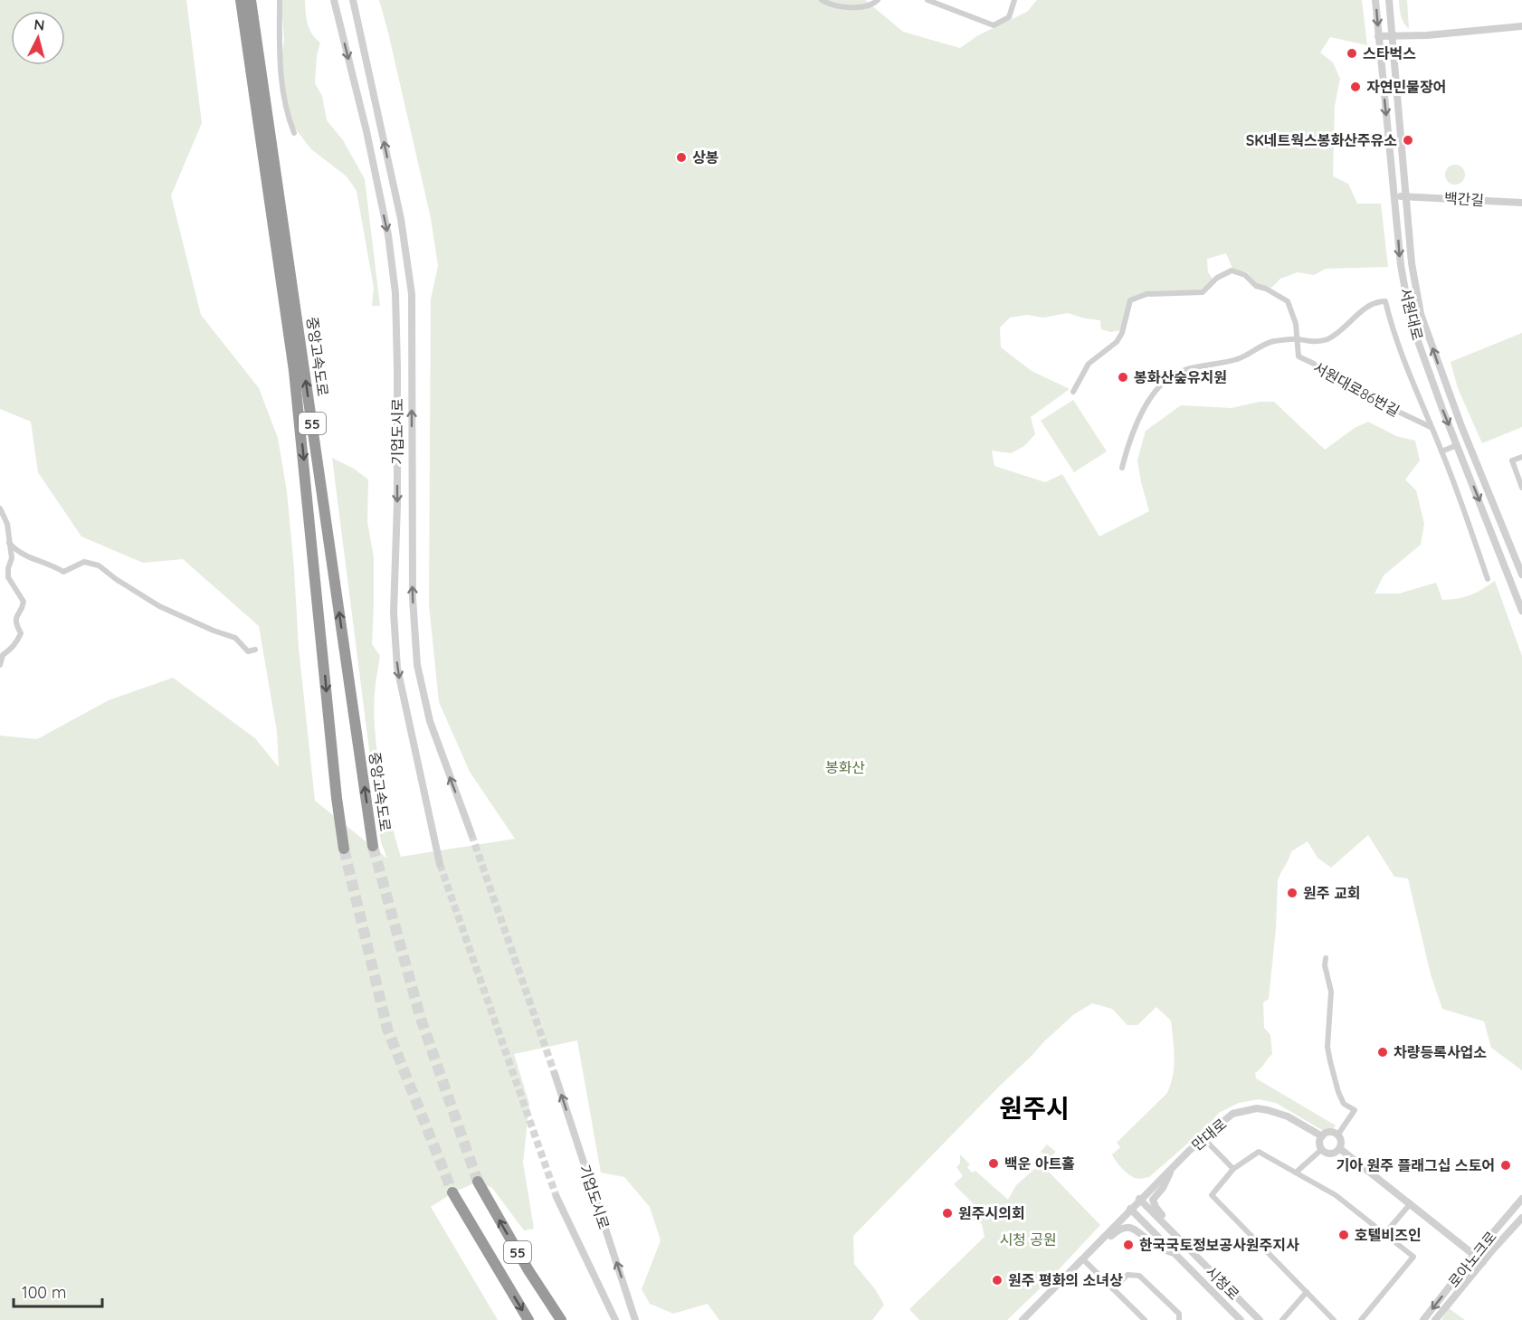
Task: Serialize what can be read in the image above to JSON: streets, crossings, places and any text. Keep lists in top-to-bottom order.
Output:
{
  "streets": {
    "highway": ["중앙고속도로", "55"],
    "street": [
      "백간길",
      "서원대로",
      "서원대로86번길",
      "기업도시로",
      "만대로",
      "로아노크로",
      "시청로"
    ]
  },
  "crossings": [
    ["백간길", "서원대로"],
    ["만대로", "시청로"]
  ],
  "districts": ["원주시"],
  "parks": ["봉화산", "시청 공원"],
  "places": [
    "스타벅스",
    "자연민물장어",
    "SK네트웍스봉화산주유소",
    "상봉",
    "봉화산숲유치원",
    "원주 교회",
    "차량등록사업소",
    "백운 아트홀",
    "기아 원주 플래그십 스토어",
    "원주시의회",
    "호텔비즈인",
    "한국국토정보공사원주지사",
    "원주 평화의 소녀상"
  ],
  "scale_bar": "100 m",
  "north": "top"
}
